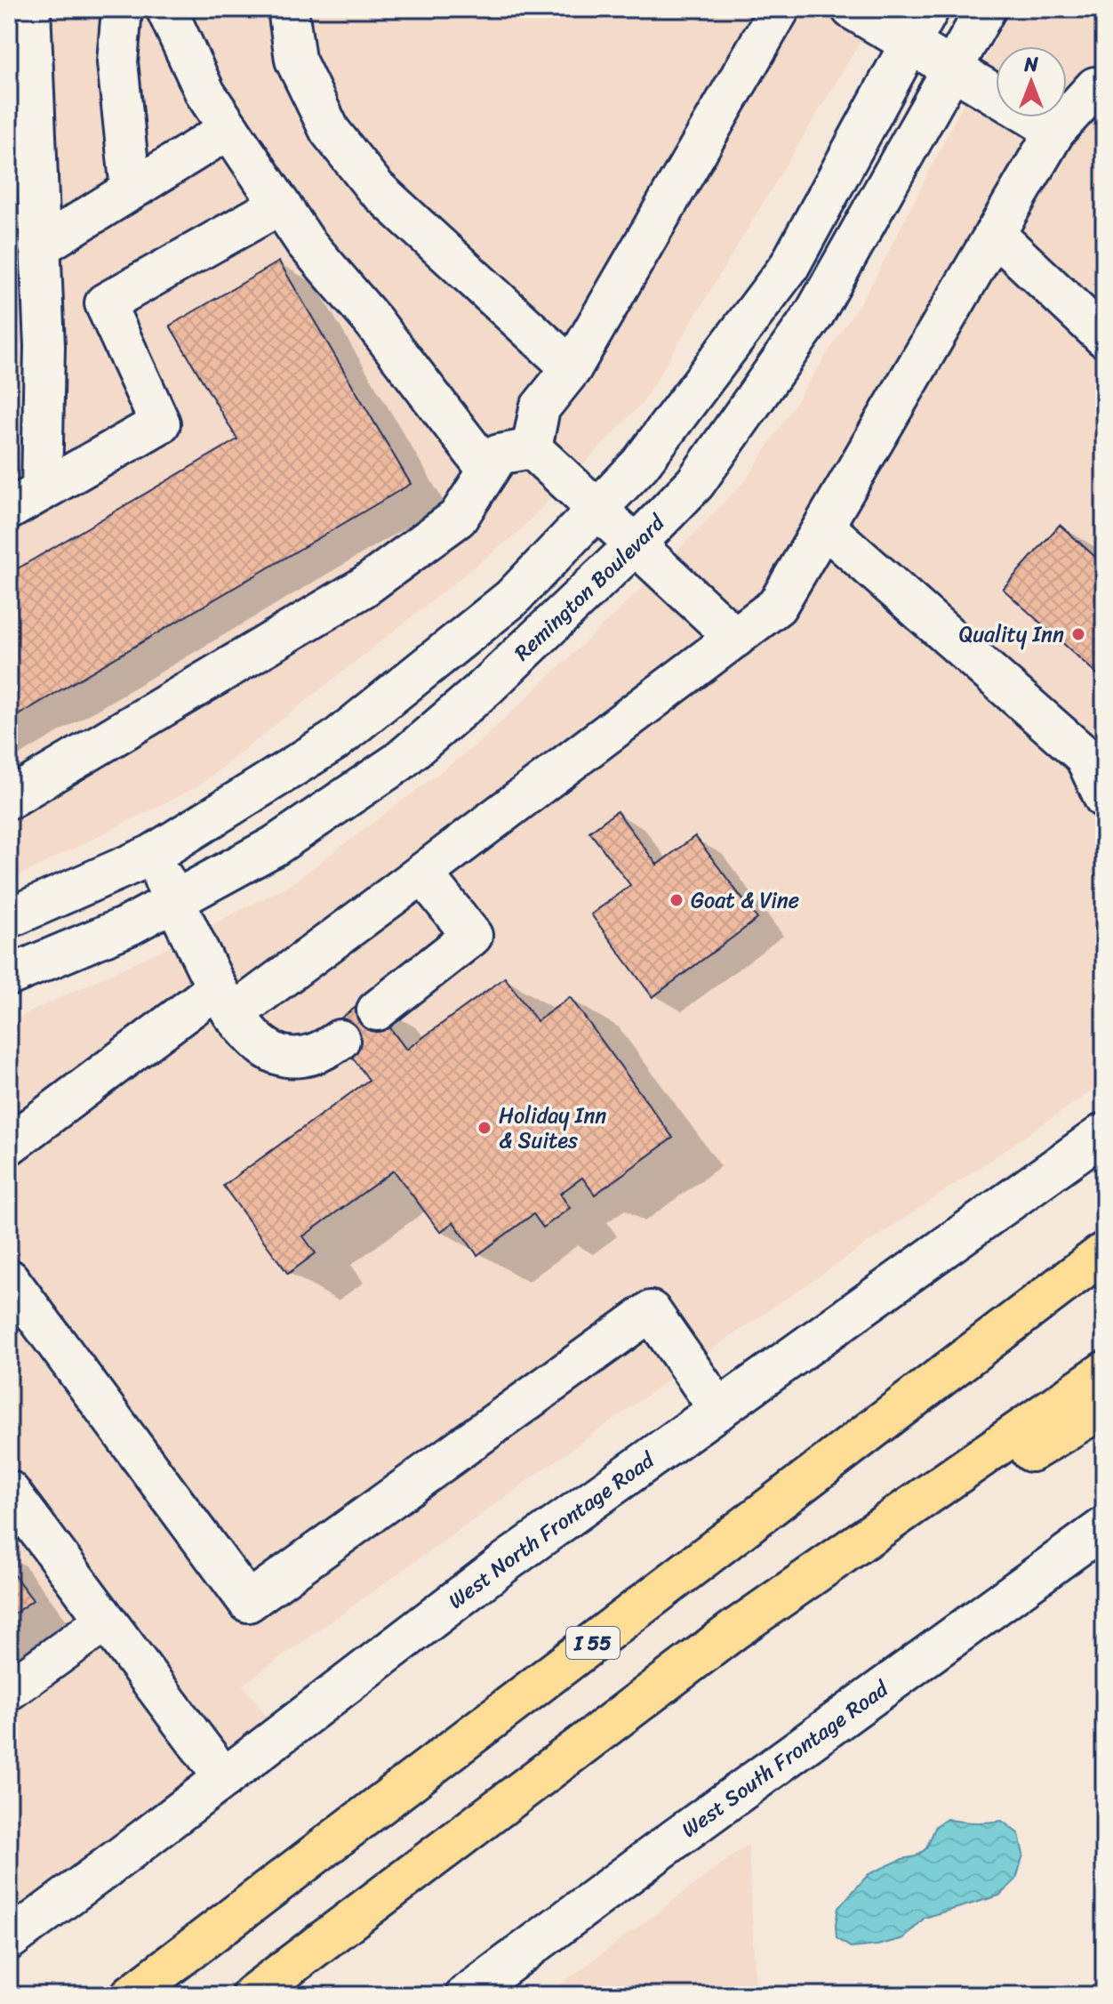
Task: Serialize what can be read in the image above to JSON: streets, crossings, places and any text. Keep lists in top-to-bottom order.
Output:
{
  "streets": {
    "highway": ["I 55"],
    "street": ["Remington Boulevard", "West North Frontage Road", "West South Frontage Road"]
  },
  "places": ["Quality Inn", "Goat & Vine", "Holiday Inn & Suites"],
  "north": "top"
}
